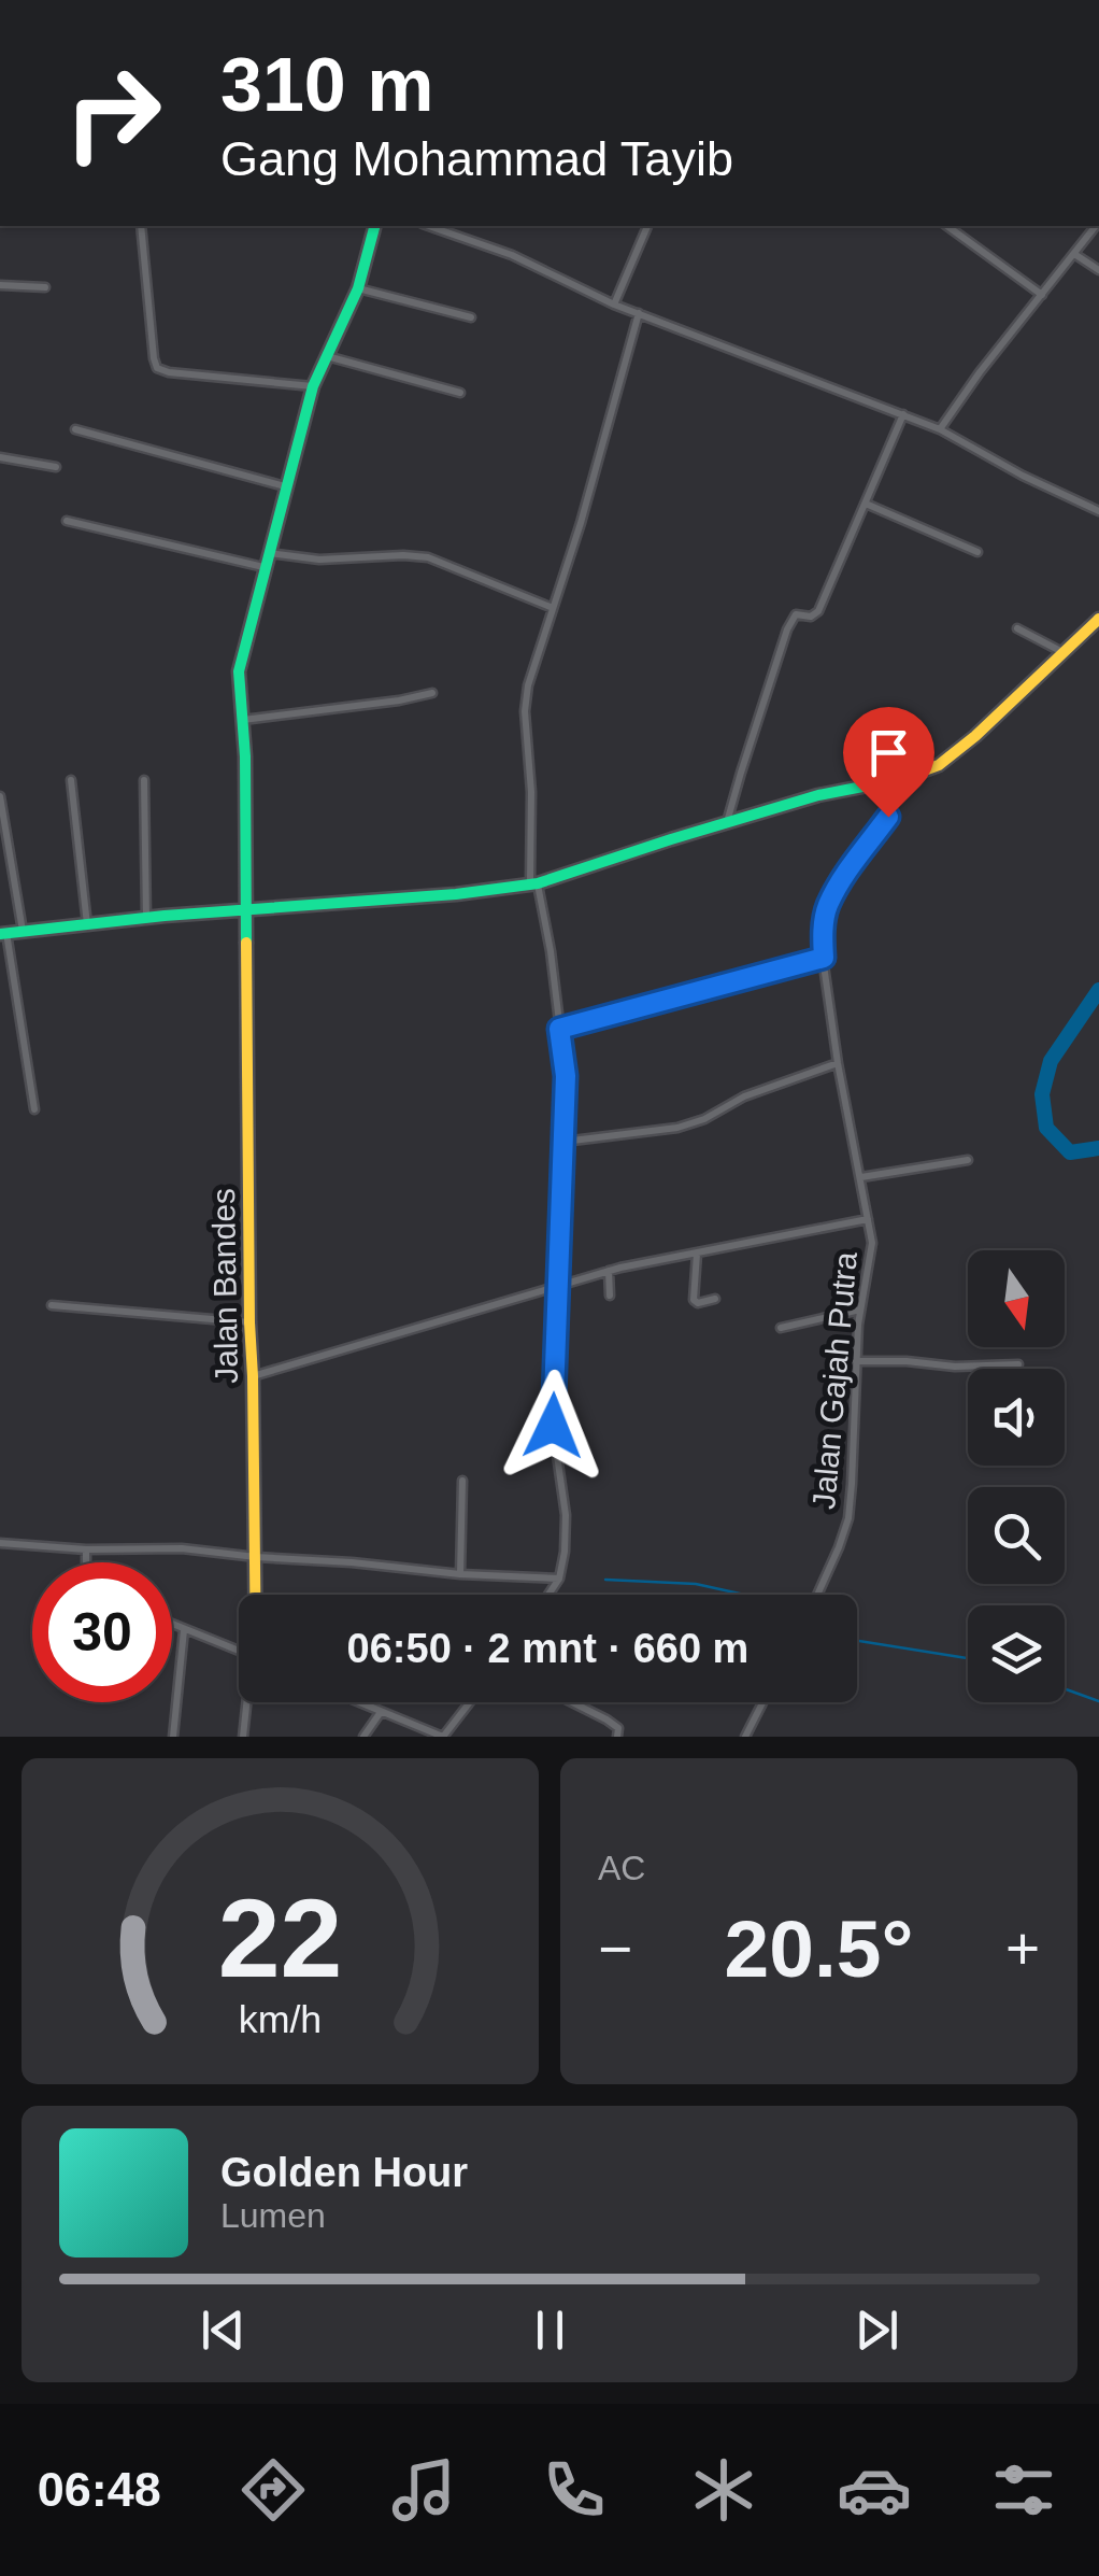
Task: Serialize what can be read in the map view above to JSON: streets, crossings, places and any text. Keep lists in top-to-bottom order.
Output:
{
  "streets": {
    "street": ["Jalan Bandes", "Jalan Gajah Putra"]
  },
  "north": "bottom",
  "page": {
    "turn": ["310 m", "Gang Mohammad Tayib"],
    "limit": "30",
    "trip": "06:50 · 2 mnt · 660 m",
    "tile": "AC",
    "heat": ["−", "20.5°", "+"],
    "song": ["Golden Hour", "Lumen"],
    "tabs": "06:48",
    "gauge": ["22", "km/h"]
  }
}
